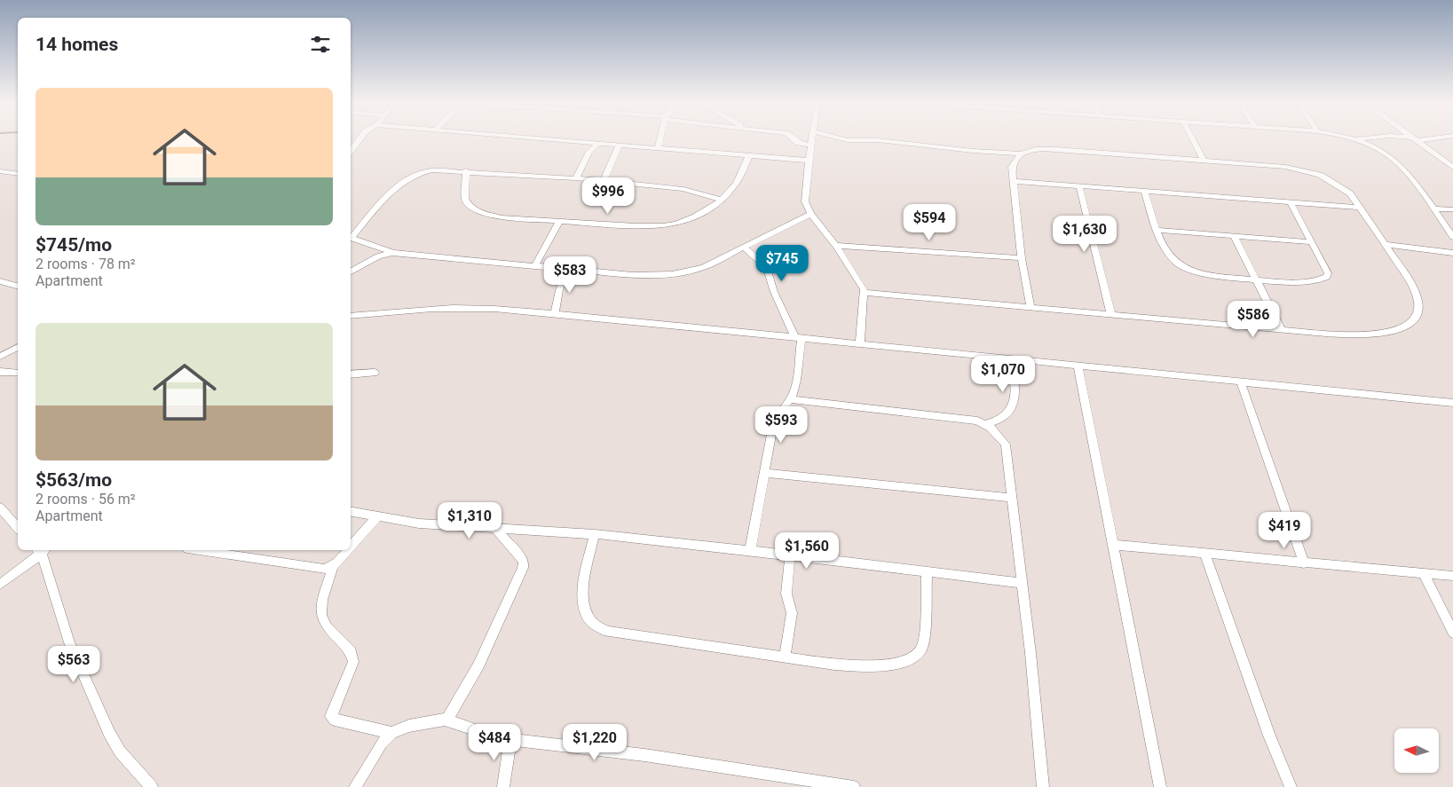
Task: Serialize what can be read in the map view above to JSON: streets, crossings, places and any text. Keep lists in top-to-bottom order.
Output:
{
  "north": "left",
  "page": {
    "heading": "14 homes",
    "list": [
      {
        "name": "$745/mo",
        "note": "2 rooms · 78 m² · Apartment"
      },
      {
        "name": "$563/mo",
        "note": "2 rooms · 56 m² · Apartment"
      }
    ],
    "price": [
      "$996",
      "$594",
      "$1,630",
      "$745",
      "$583",
      "$586",
      "$1,070",
      "$593",
      "$1,310",
      "$419",
      "$1,560",
      "$563",
      "$484",
      "$1,220"
    ]
  }
}
